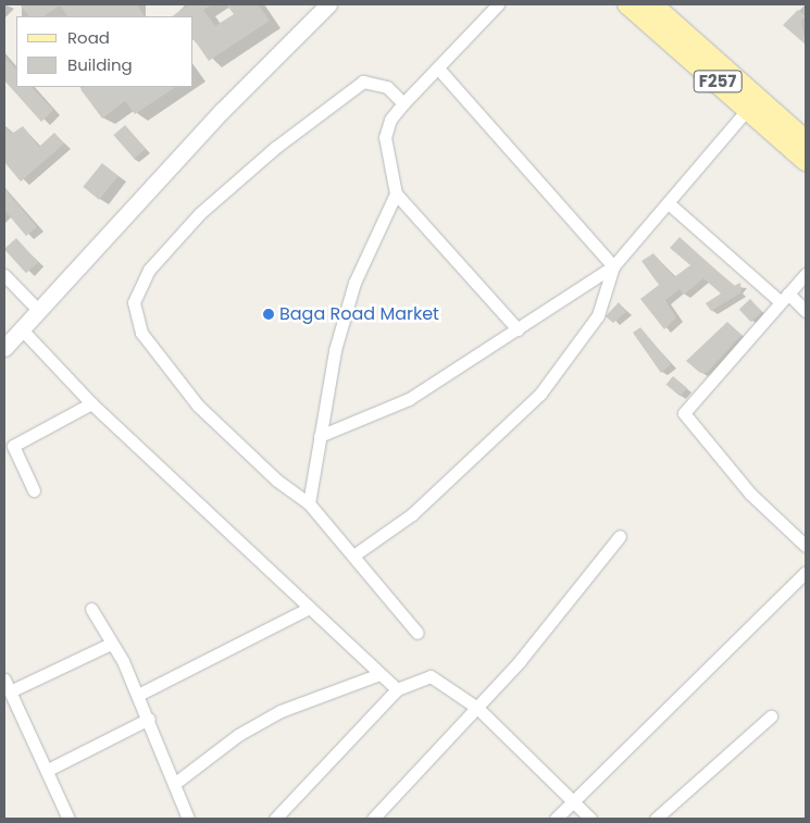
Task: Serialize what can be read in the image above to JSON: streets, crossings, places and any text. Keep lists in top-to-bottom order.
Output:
{
  "streets": {
    "main road": ["F257"]
  },
  "places": ["Baga Road Market"],
  "legend": ["Road", "Building"]
}
